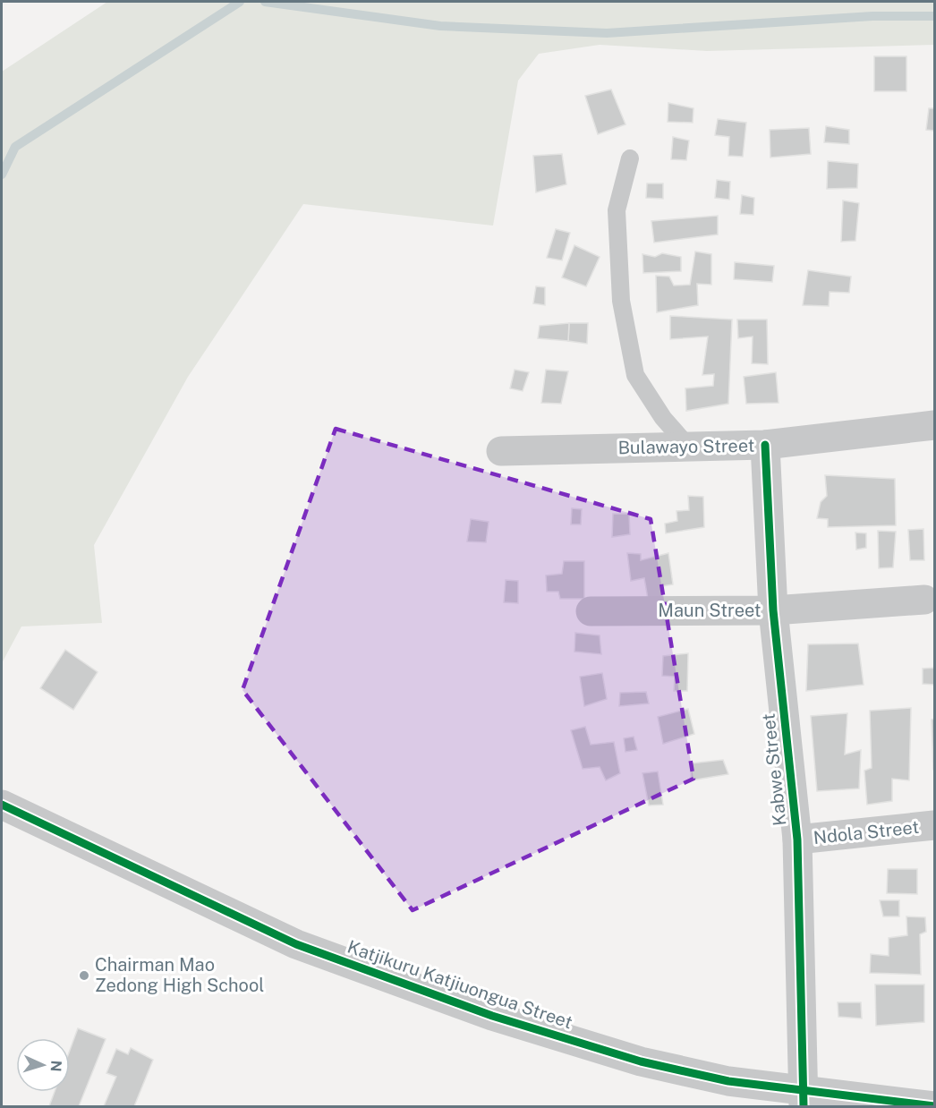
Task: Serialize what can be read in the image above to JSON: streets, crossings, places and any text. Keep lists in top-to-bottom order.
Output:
{
  "streets": {
    "street": [
      "Bulawayo Street",
      "Maun Street",
      "Kabwe Street",
      "Ndola Street",
      "Katjikuru Katjiuongua Street"
    ]
  },
  "crossings": [
    ["Bulawayo Street", "Kabwe Street"],
    ["Maun Street", "Kabwe Street"],
    ["Kabwe Street", "Ndola Street"],
    ["Kabwe Street", "Katjikuru Katjiuongua Street"]
  ],
  "places": ["Chairman Mao Zedong High School"],
  "north": "right"
}
